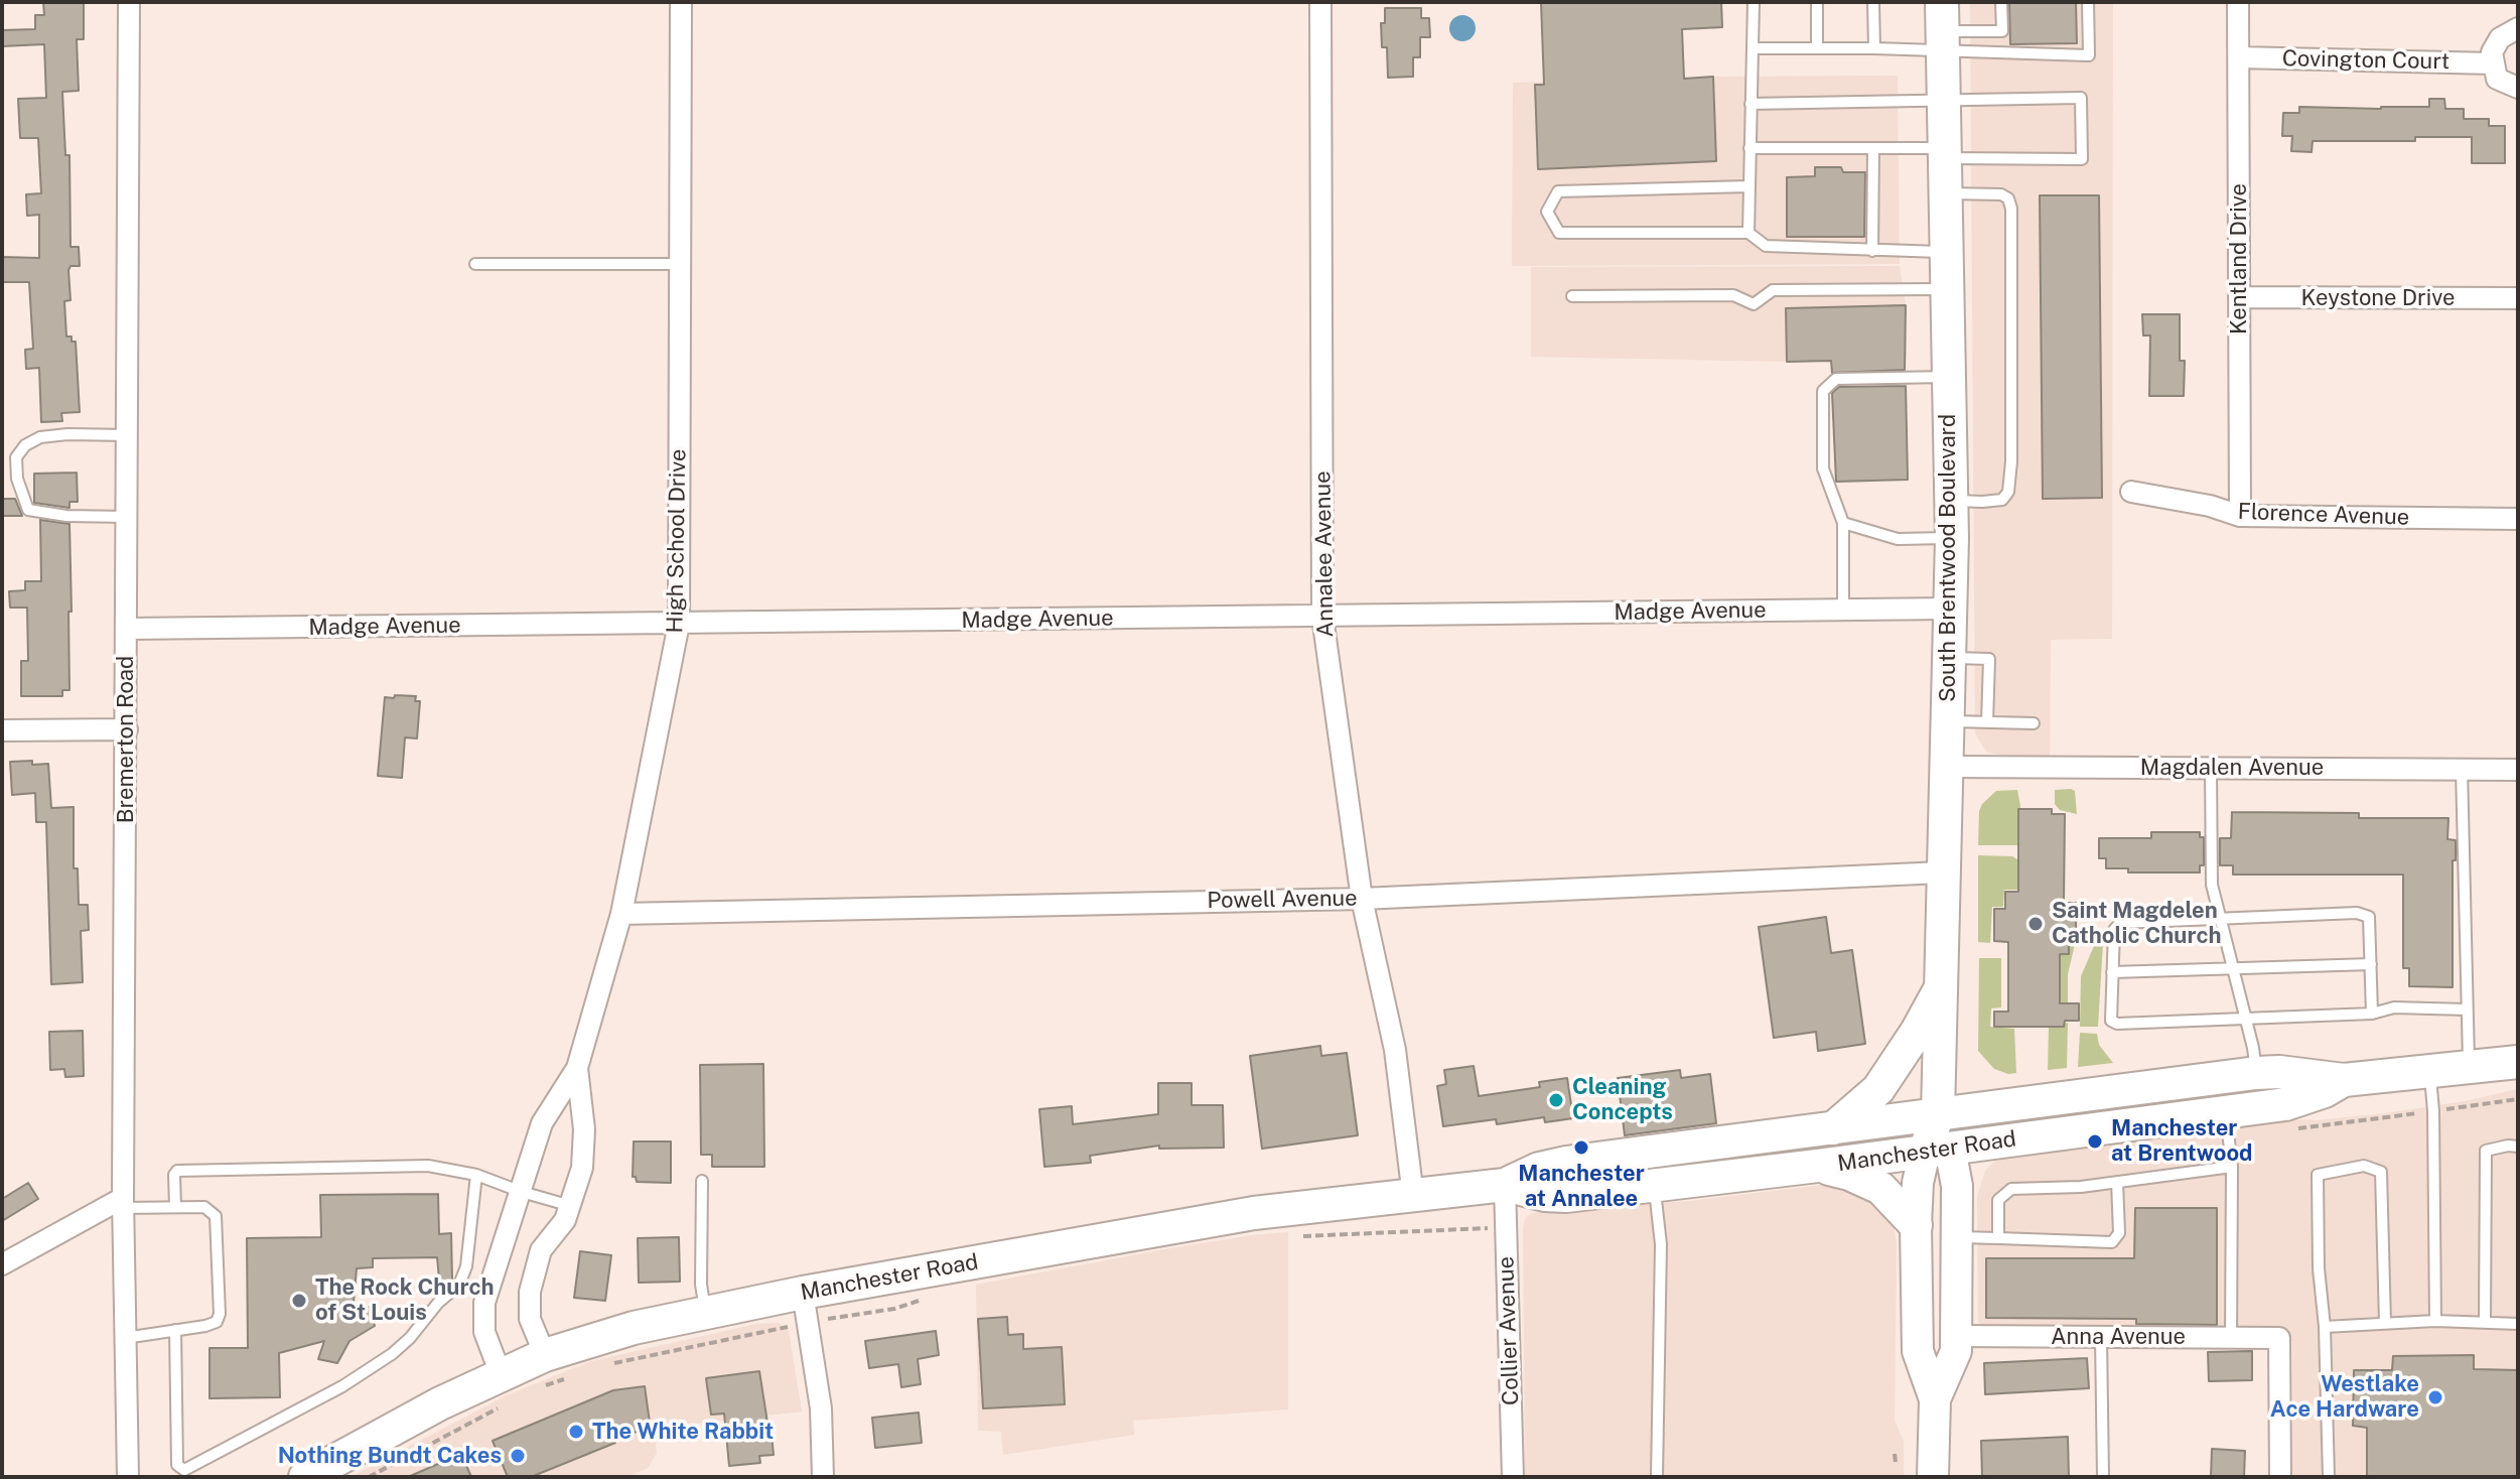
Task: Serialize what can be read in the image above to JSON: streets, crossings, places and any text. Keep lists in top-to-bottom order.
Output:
{
  "streets": {
    "main road": ["South Brentwood Boulevard", "Manchester Road"],
    "street": [
      "Covington Court",
      "Kentland Drive",
      "Keystone Drive",
      "Florence Avenue",
      "High School Drive",
      "Annalee Avenue",
      "Madge Avenue",
      "Bremerton Road",
      "Magdalen Avenue",
      "Powell Avenue",
      "Collier Avenue",
      "Anna Avenue"
    ]
  },
  "crossings": [
    ["Covington Court", "Kentland Drive"],
    ["Kentland Drive", "Keystone Drive"],
    ["Kentland Drive", "Florence Avenue"],
    ["High School Drive", "Madge Avenue"],
    ["High School Drive", "Powell Avenue"],
    ["High School Drive", "Manchester Road"],
    ["Annalee Avenue", "Madge Avenue"],
    ["Annalee Avenue", "Powell Avenue"],
    ["Annalee Avenue", "Manchester Road"],
    ["South Brentwood Boulevard", "Madge Avenue"],
    ["South Brentwood Boulevard", "Magdalen Avenue"],
    ["South Brentwood Boulevard", "Powell Avenue"],
    ["South Brentwood Boulevard", "Manchester Road"],
    ["South Brentwood Boulevard", "Anna Avenue"],
    ["Madge Avenue", "Bremerton Road"],
    ["Manchester Road", "Collier Avenue"]
  ],
  "places": [
    "Saint Magdelen Catholic Church",
    "Cleaning Concepts",
    "Manchester at Brentwood",
    "Manchester at Annalee",
    "The Rock Church of St Louis",
    "Westlake Ace Hardware",
    "The White Rabbit",
    "Nothing Bundt Cakes"
  ]
}
